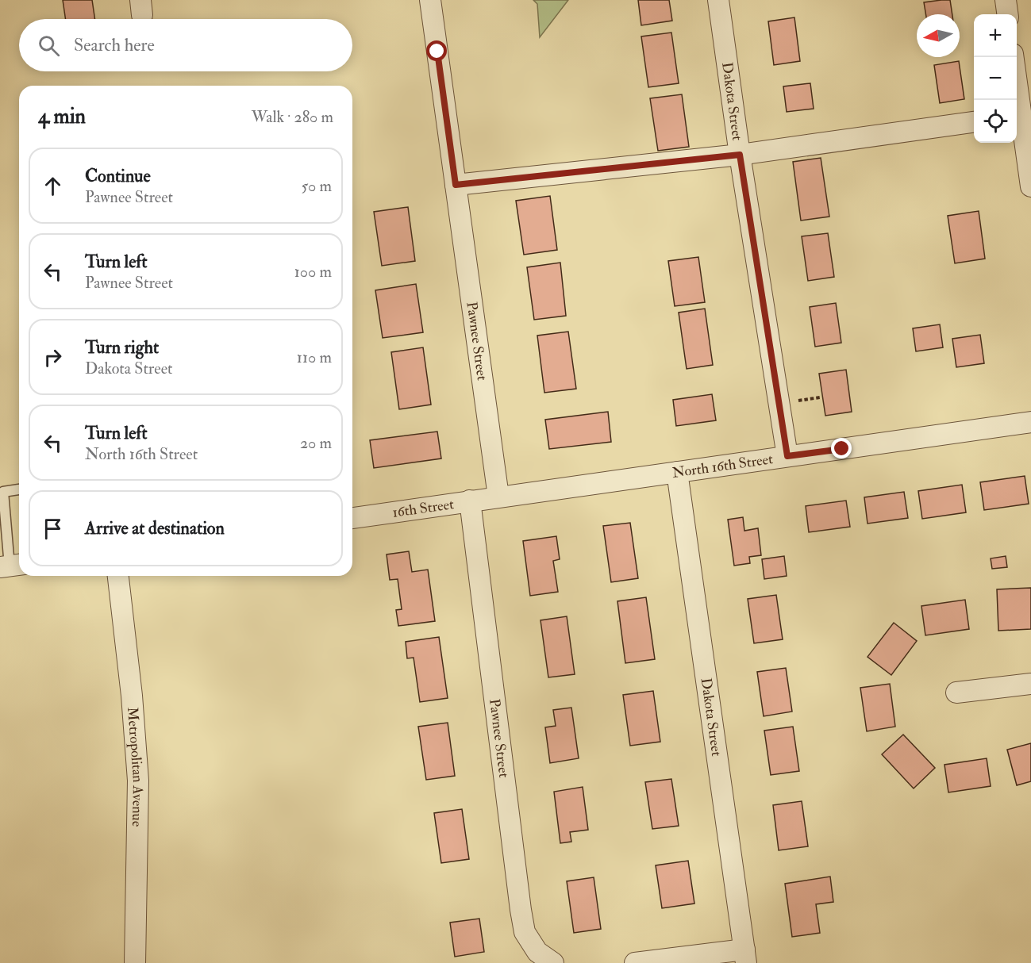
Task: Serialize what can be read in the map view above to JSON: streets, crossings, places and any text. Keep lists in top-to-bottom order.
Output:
{
  "streets": {
    "street": [
      "Dakota Street",
      "Pawnee Street",
      "North 16th Street",
      "16th Street",
      "Metropolitan Avenue"
    ]
  },
  "crossings": [
    ["Dakota Street", "North 16th Street"],
    ["Pawnee Street", "North 16th Street"],
    ["Pawnee Street", "16th Street"],
    ["North 16th Street", "16th Street"]
  ],
  "north": "left",
  "page": {
    "map_buttons": ["+", "−"],
    "search": "Search here",
    "heading": ["4 min", "Walk · 280 m"],
    "list": [
      ["Continue", "Pawnee Street", "50 m"],
      ["Turn left", "Pawnee Street", "100 m"],
      ["Turn right", "Dakota Street", "110 m"],
      ["Turn left", "North 16th Street", "20 m"],
      "Arrive at destination"
    ]
  }
}
